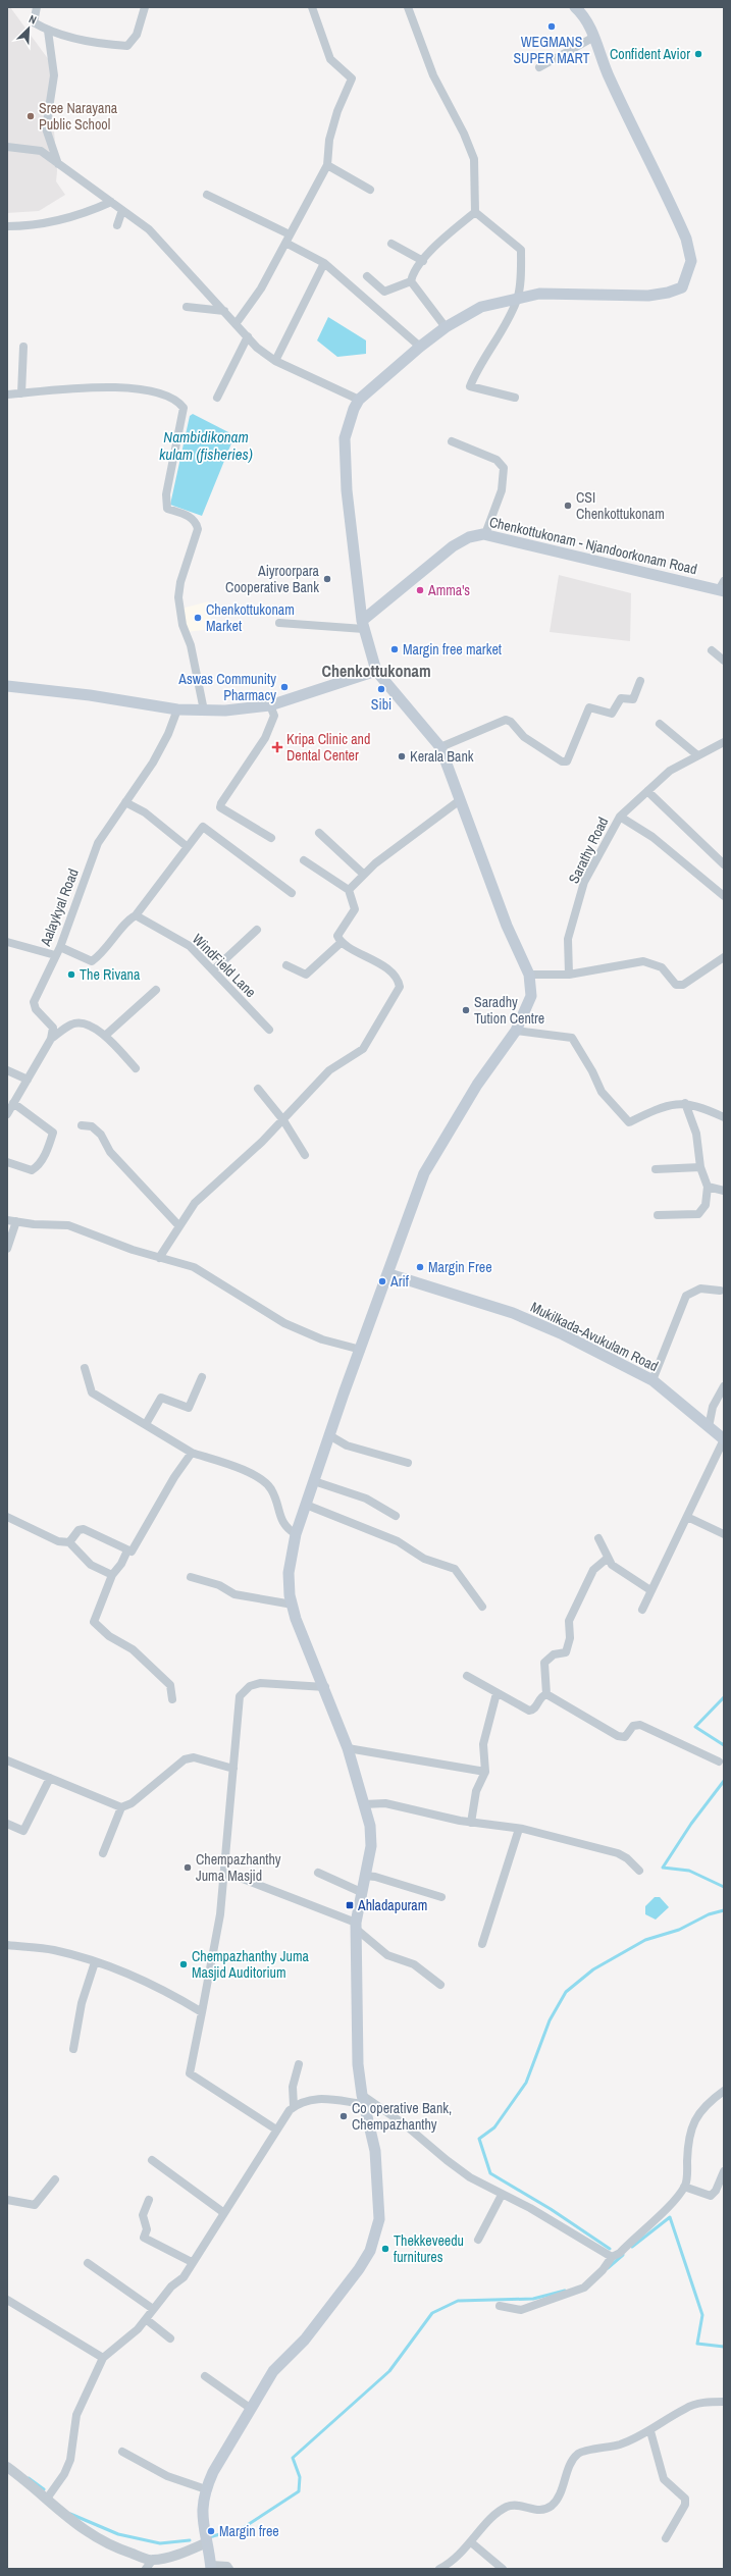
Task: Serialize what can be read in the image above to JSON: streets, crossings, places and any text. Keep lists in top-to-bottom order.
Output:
{
  "streets": {
    "main road": ["Chenkottukonam - Njandoorkonam Road", "Mukilkada-Avukulam Road"],
    "street": ["Sarathy Road", "Aalaykyal Road", "WindField Lane"]
  },
  "districts": ["Chenkottukonam"],
  "water": ["Nambidikonam kulam (fisheries)"],
  "places": {
    "other": [
      "WEGMANS SUPER MART",
      "Confident Avior",
      "Sree Narayana Public School",
      "CSI Chenkottukonam",
      "Aiyroorpara Cooperative Bank",
      "Amma's",
      "Chenkottukonam Market",
      "Margin free market",
      "Aswas Community Pharmacy",
      "Sibi",
      "Kerala Bank",
      "The Rivana",
      "Saradhy Tution Centre",
      "Margin Free",
      "Arif",
      "Chempazhanthy Juma Masjid",
      "Chempazhanthy Juma Masjid Auditorium",
      "Co operative Bank, Chempazhanthy",
      "Thekkeveedu furnitures",
      "Margin free"
    ],
    "health": ["Kripa Clinic and Dental Center"],
    "transit": ["Ahladapuram"]
  },
  "north": "top right"
}
